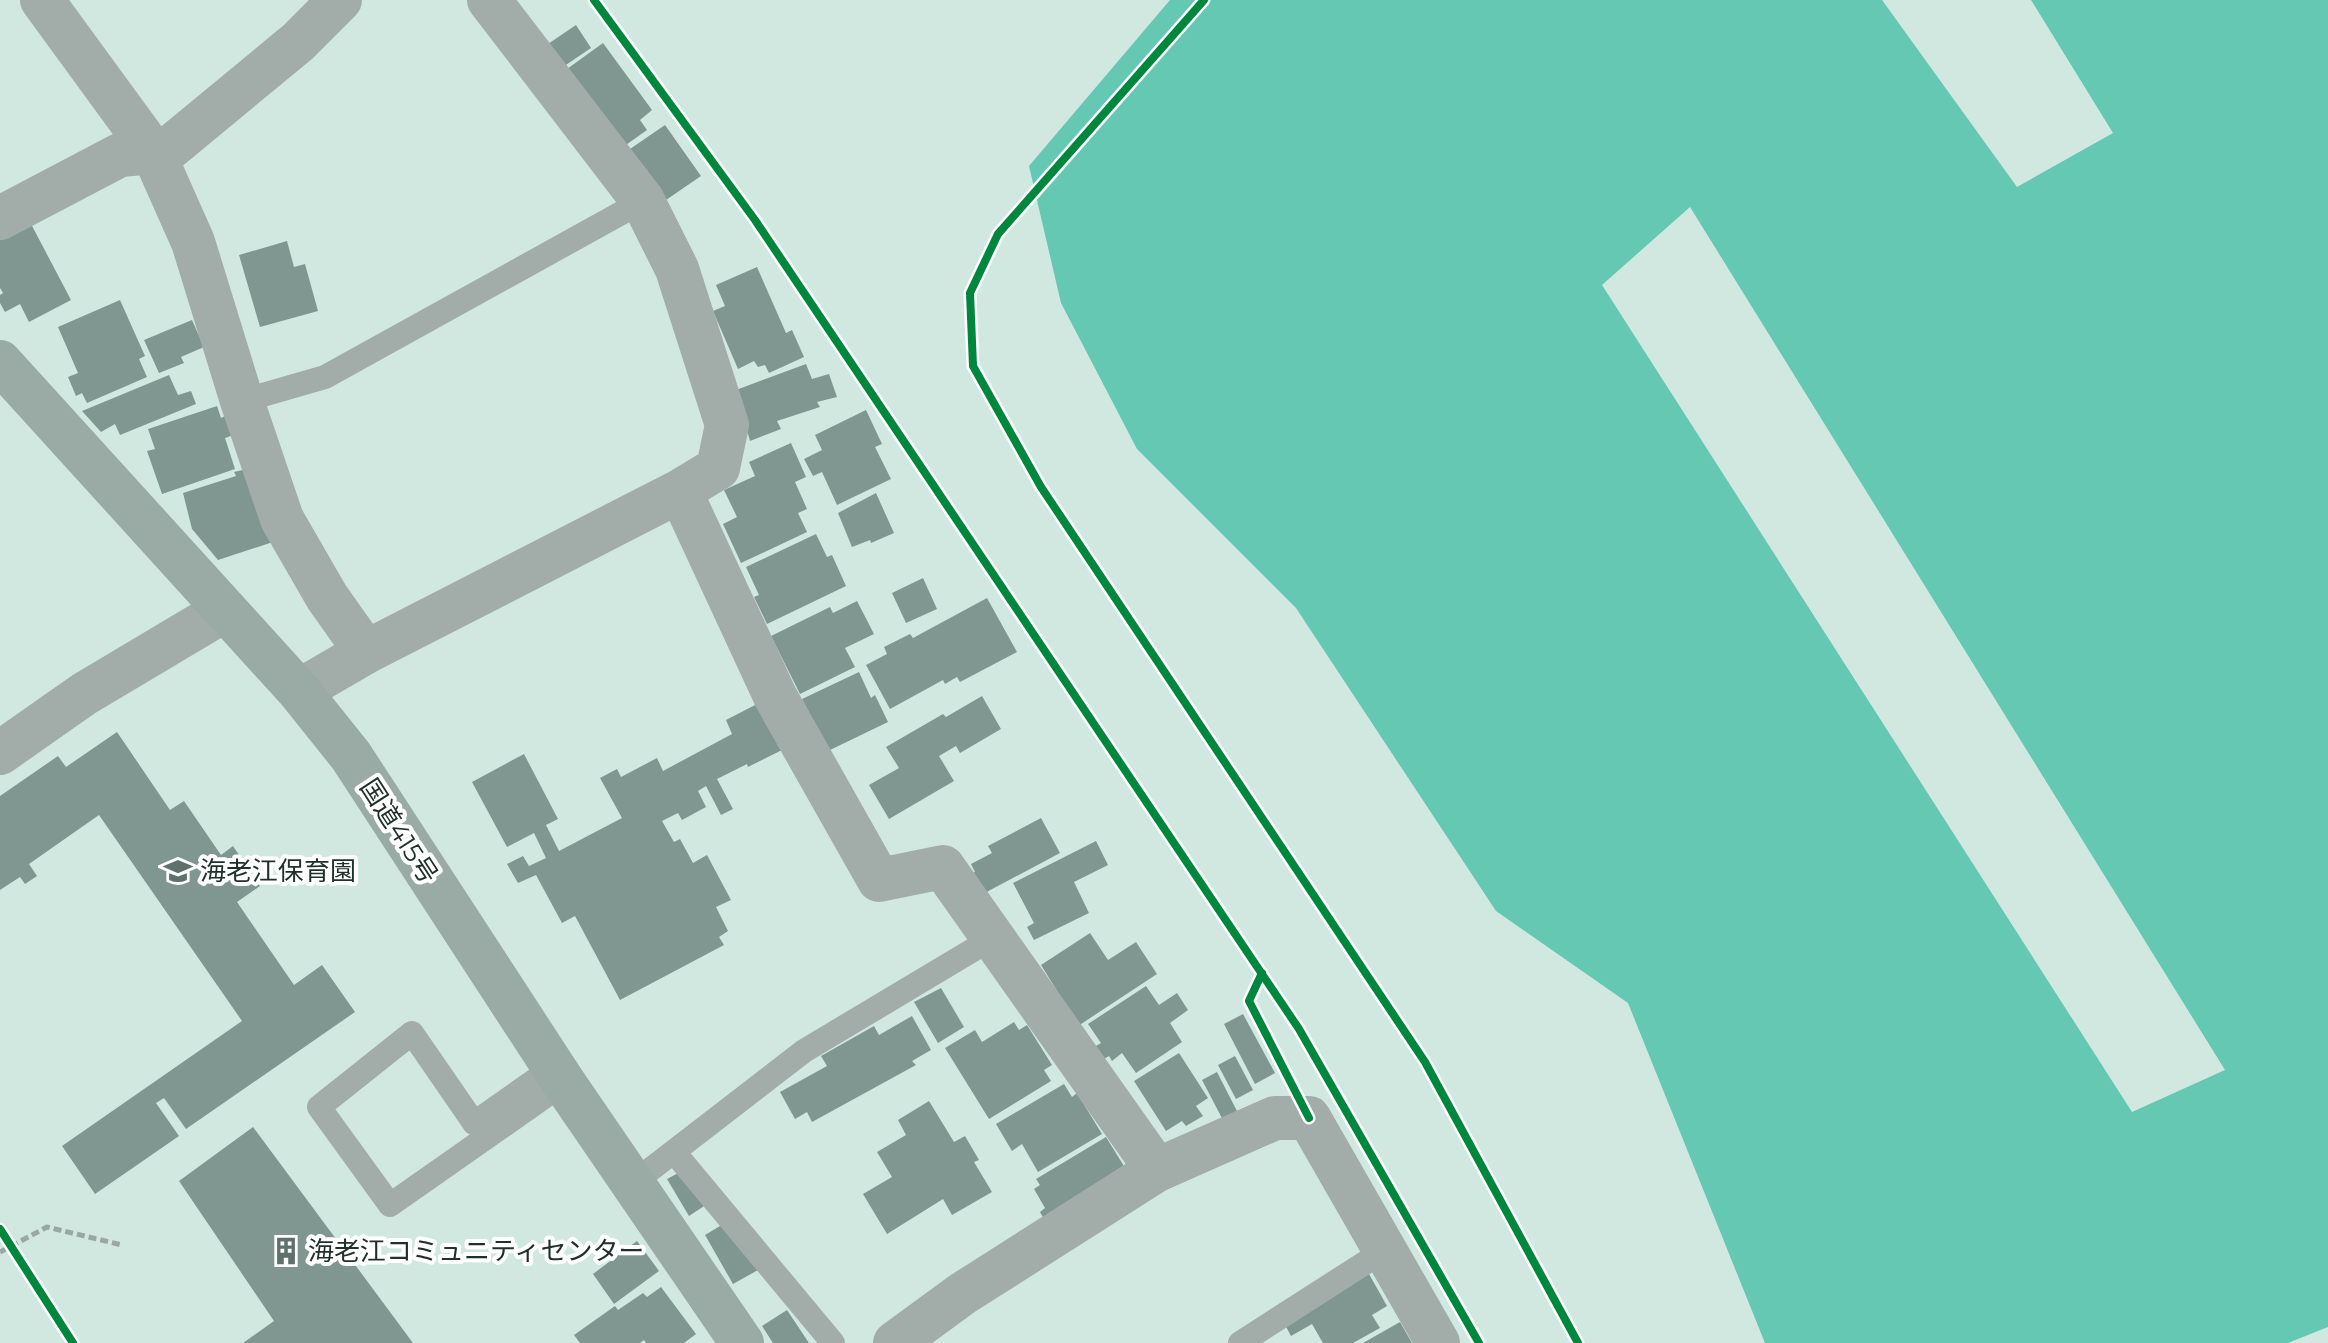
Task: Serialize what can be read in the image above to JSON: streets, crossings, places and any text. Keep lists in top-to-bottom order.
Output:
{
  "streets": {
    "highway": ["国道415号"]
  },
  "places": {
    "school or university": ["海老江保育園"],
    "building": ["海老江コミュニティセンター"]
  }
}
